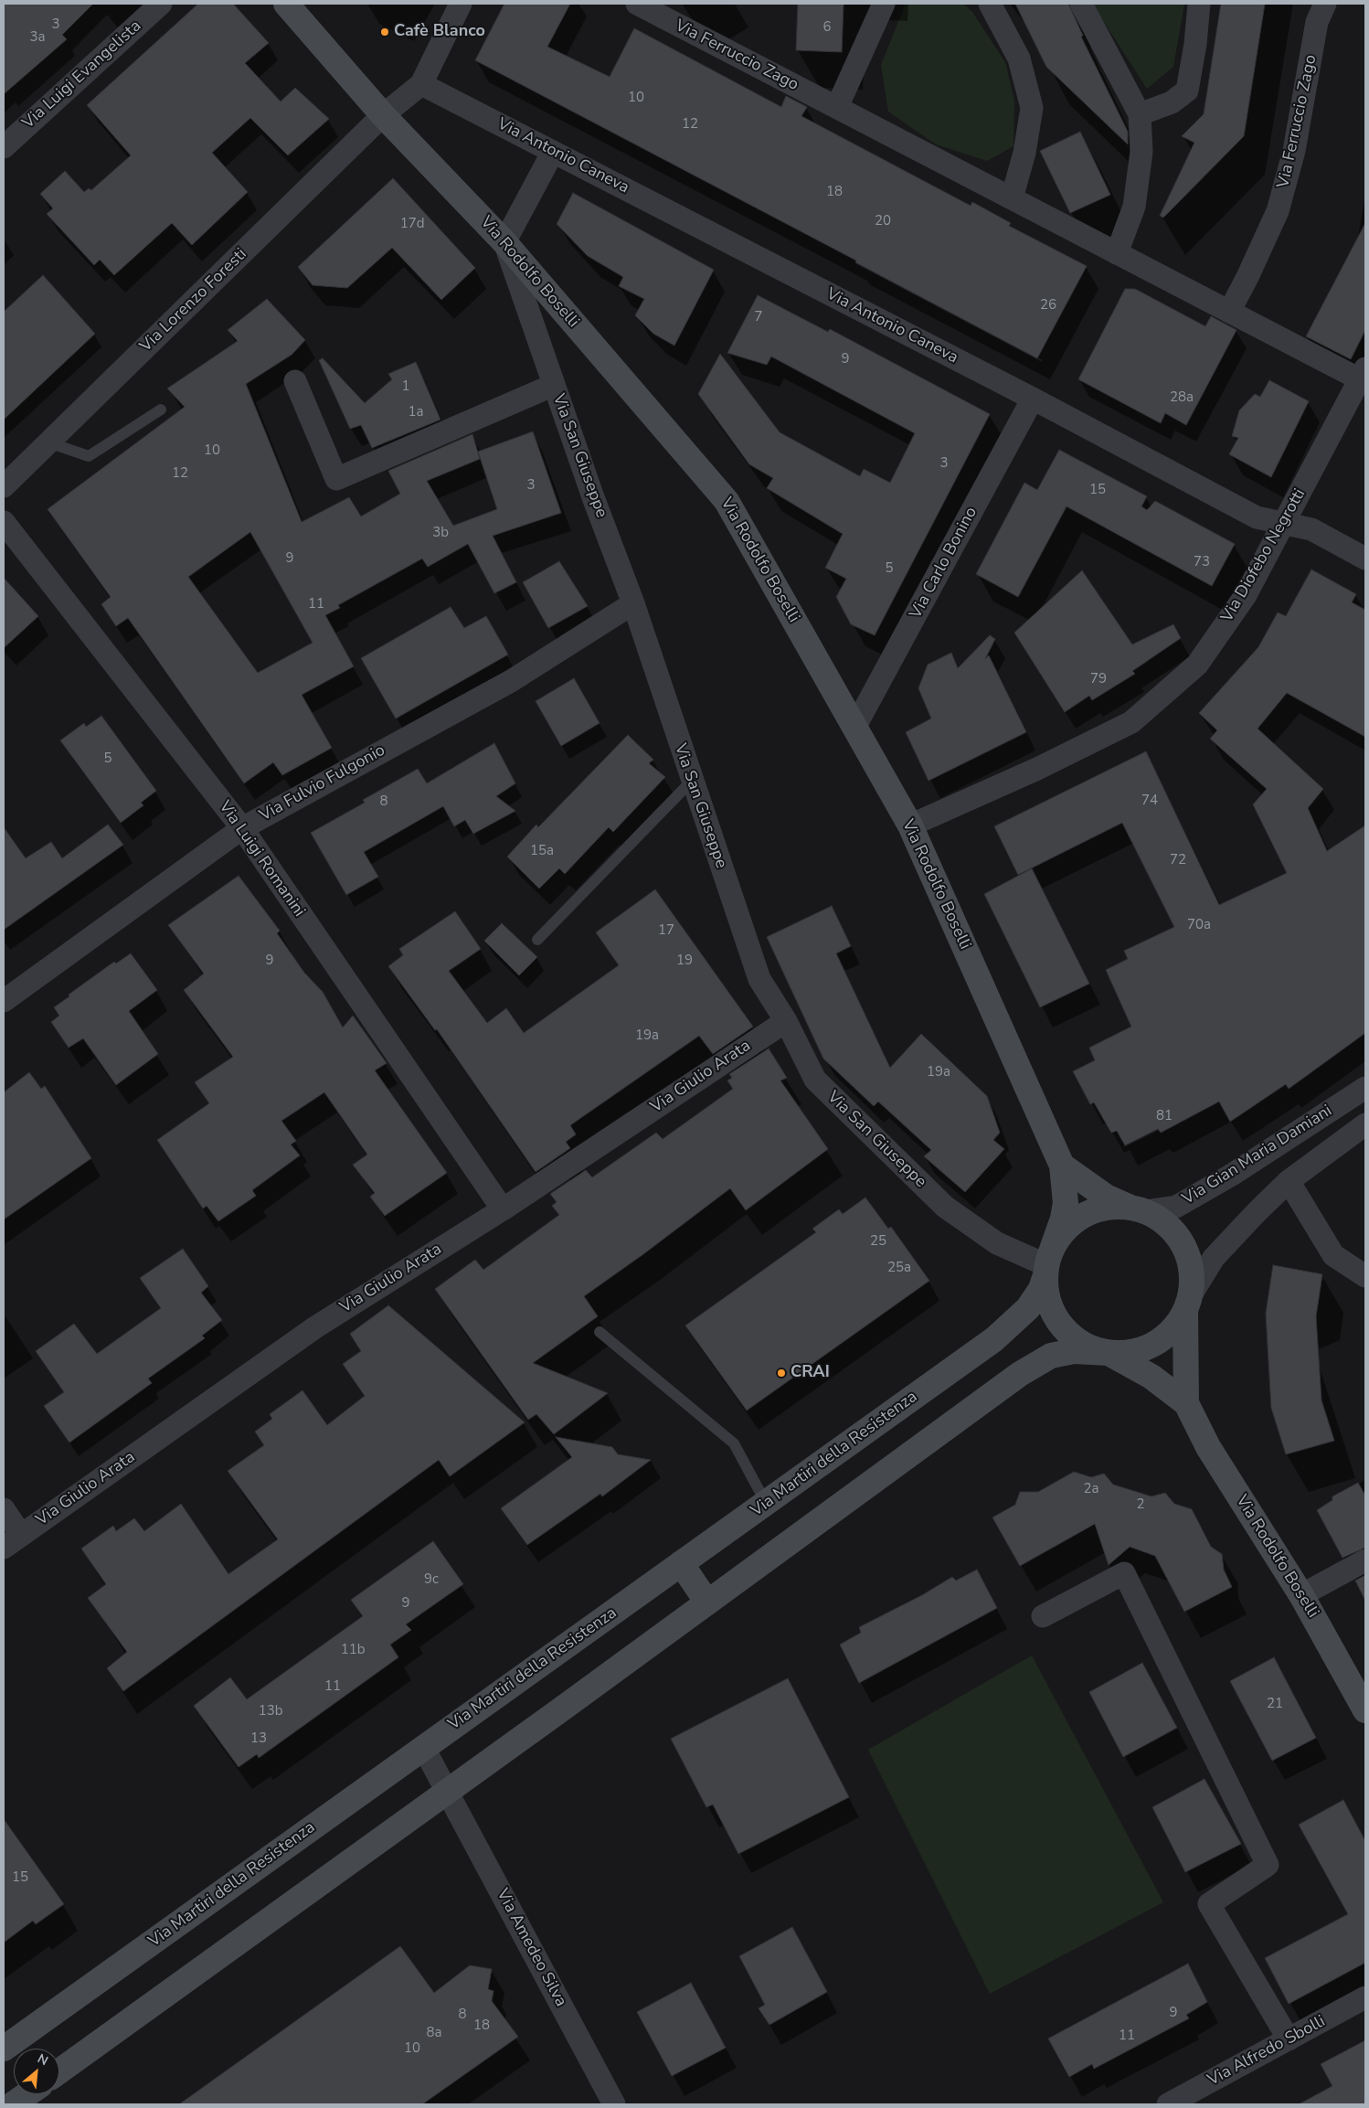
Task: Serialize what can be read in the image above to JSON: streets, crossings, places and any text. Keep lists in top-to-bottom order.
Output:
{
  "streets": {
    "street": [
      "Via Ferruccio Zago",
      "Via Luigi Evangelista",
      "Via Antonio Caneva",
      "Via Rodolfo Boselli",
      "Via Lorenzo Foresti",
      "Via San Giuseppe",
      "Via Diofebo Negrotti",
      "Via Carlo Bonino",
      "Via Fulvio Fulgonio",
      "Via Luigi Romanini",
      "Via Giulio Arata",
      "Via Gian Maria Damiani",
      "Via Martiri della Resistenza",
      "Via Amedeo Silva",
      "Via Alfredo Sbolli"
    ]
  },
  "crossings": [
    ["Via Ferruccio Zago", "Via Diofebo Negrotti"],
    ["Via Antonio Caneva", "Via Lorenzo Foresti"],
    ["Via Antonio Caneva", "Via Diofebo Negrotti"],
    ["Via Antonio Caneva", "Via Carlo Bonino"],
    ["Via Rodolfo Boselli", "Via Lorenzo Foresti"],
    ["Via Rodolfo Boselli", "Via San Giuseppe"],
    ["Via Rodolfo Boselli", "Via Diofebo Negrotti"],
    ["Via Rodolfo Boselli", "Via Carlo Bonino"],
    ["Via Rodolfo Boselli", "Via Gian Maria Damiani"],
    ["Via Rodolfo Boselli", "Via Martiri della Resistenza"],
    ["Via San Giuseppe", "Via Fulvio Fulgonio"],
    ["Via San Giuseppe", "Via Giulio Arata"],
    ["Via San Giuseppe", "Via Gian Maria Damiani"],
    ["Via San Giuseppe", "Via Martiri della Resistenza"],
    ["Via Fulvio Fulgonio", "Via Luigi Romanini"],
    ["Via Luigi Romanini", "Via Giulio Arata"],
    ["Via Gian Maria Damiani", "Via Martiri della Resistenza"],
    ["Via Martiri della Resistenza", "Via Amedeo Silva"]
  ],
  "places": ["Cafè Blanco", "CRAI"],
  "house_numbers": [
    "3",
    "6",
    "3a",
    "10",
    "12",
    "18",
    "20",
    "17d",
    "26",
    "7",
    "9",
    "1",
    "28a",
    "1a",
    "10",
    "3",
    "12",
    "3",
    "15",
    "3b",
    "9",
    "73",
    "5",
    "11",
    "79",
    "5",
    "74",
    "8",
    "15a",
    "72",
    "70a",
    "17",
    "9",
    "19",
    "19a",
    "19a",
    "81",
    "25",
    "25a",
    "2a",
    "2",
    "9c",
    "9",
    "11b",
    "11",
    "21",
    "13b",
    "13",
    "15",
    "9",
    "8",
    "18",
    "8a",
    "11",
    "10"
  ],
  "north": "top right"
}
